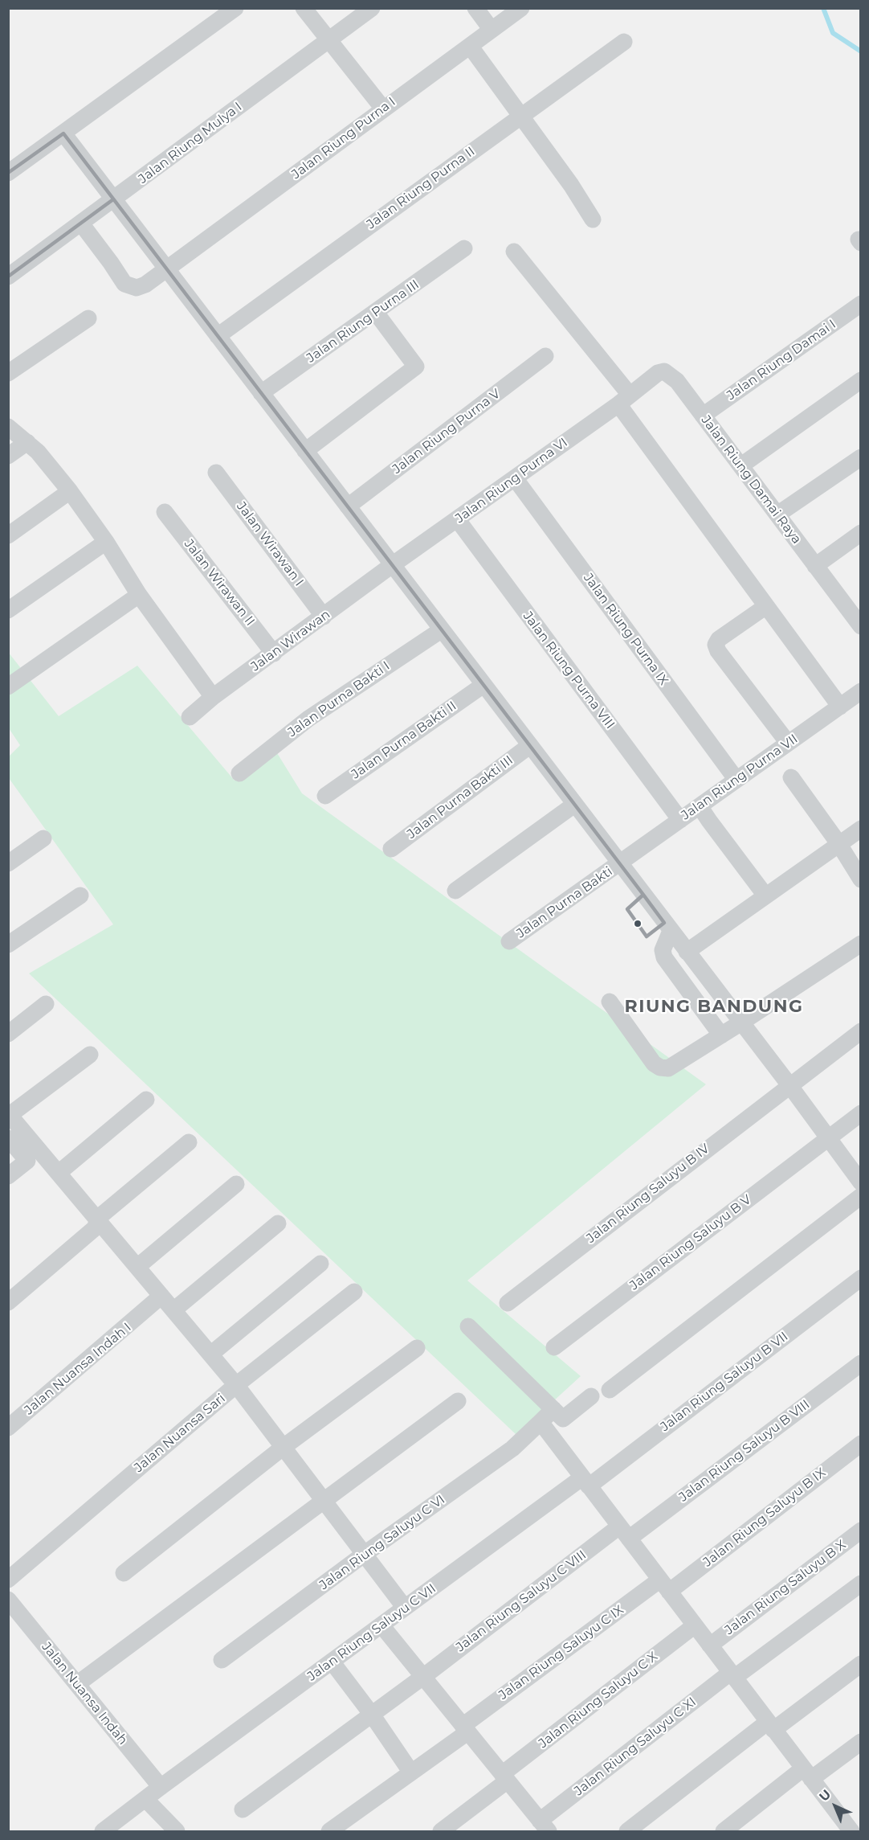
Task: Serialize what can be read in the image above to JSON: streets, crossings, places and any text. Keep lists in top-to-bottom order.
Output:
{
  "streets": {
    "street": [
      "Jalan Riung Purna I",
      "Jalan Riung Mulya I",
      "Jalan Riung Purna II",
      "Jalan Riung Purna III",
      "Jalan Riung Damai I",
      "Jalan Riung Purna V",
      "Jalan Riung Damai Raya",
      "Jalan Riung Purna VI",
      "Jalan Wirawan I",
      "Jalan Wirawan II",
      "Jalan Riung Purna IX",
      "Jalan Wirawan",
      "Jalan Riung Purna VIII",
      "Jalan Purna Bakti I",
      "Jalan Purna Bakti II",
      "Jalan Riung Purna VII",
      "Jalan Purna Bakti III",
      "Jalan Purna Bakti",
      "Jalan Riung Saluyu B IV",
      "Jalan Riung Saluyu B V",
      "Jalan Nuansa Indah I",
      "Jalan Riung Saluyu B VII",
      "Jalan Nuansa Sari",
      "Jalan Riung Saluyu B VIII",
      "Jalan Riung Saluyu B IX",
      "Jalan Riung Saluyu C VI",
      "Jalan Riung Saluyu B X",
      "Jalan Riung Saluyu C VIII",
      "Jalan Riung Saluyu C VII",
      "Jalan Riung Saluyu C IX",
      "Jalan Nuansa Indah",
      "Jalan Riung Saluyu C X",
      "Jalan Riung Saluyu C XI"
    ]
  },
  "crossings": [
    ["Jalan Riung Purna I", "Jalan Riung Mulya I"],
    ["Jalan Riung Damai I", "Jalan Riung Damai Raya"],
    ["Jalan Riung Damai Raya", "Jalan Riung Purna VI"],
    ["Jalan Riung Purna VI", "Jalan Riung Purna IX"],
    ["Jalan Riung Purna VI", "Jalan Wirawan"],
    ["Jalan Riung Purna VI", "Jalan Riung Purna VIII"],
    ["Jalan Wirawan I", "Jalan Wirawan"],
    ["Jalan Wirawan II", "Jalan Wirawan"],
    ["Jalan Riung Purna IX", "Jalan Riung Purna VII"],
    ["Jalan Riung Purna VIII", "Jalan Riung Purna VII"],
    ["Jalan Riung Purna VII", "Jalan Purna Bakti"],
    ["Jalan Riung Saluyu B VII", "Jalan Riung Saluyu C VII"],
    ["Jalan Riung Saluyu B VIII", "Jalan Riung Saluyu C VIII"],
    ["Jalan Riung Saluyu B IX", "Jalan Riung Saluyu C IX"],
    ["Jalan Riung Saluyu C VII", "Jalan Nuansa Indah"]
  ],
  "districts": ["RIUNG BANDUNG"],
  "north": "top left"
}
